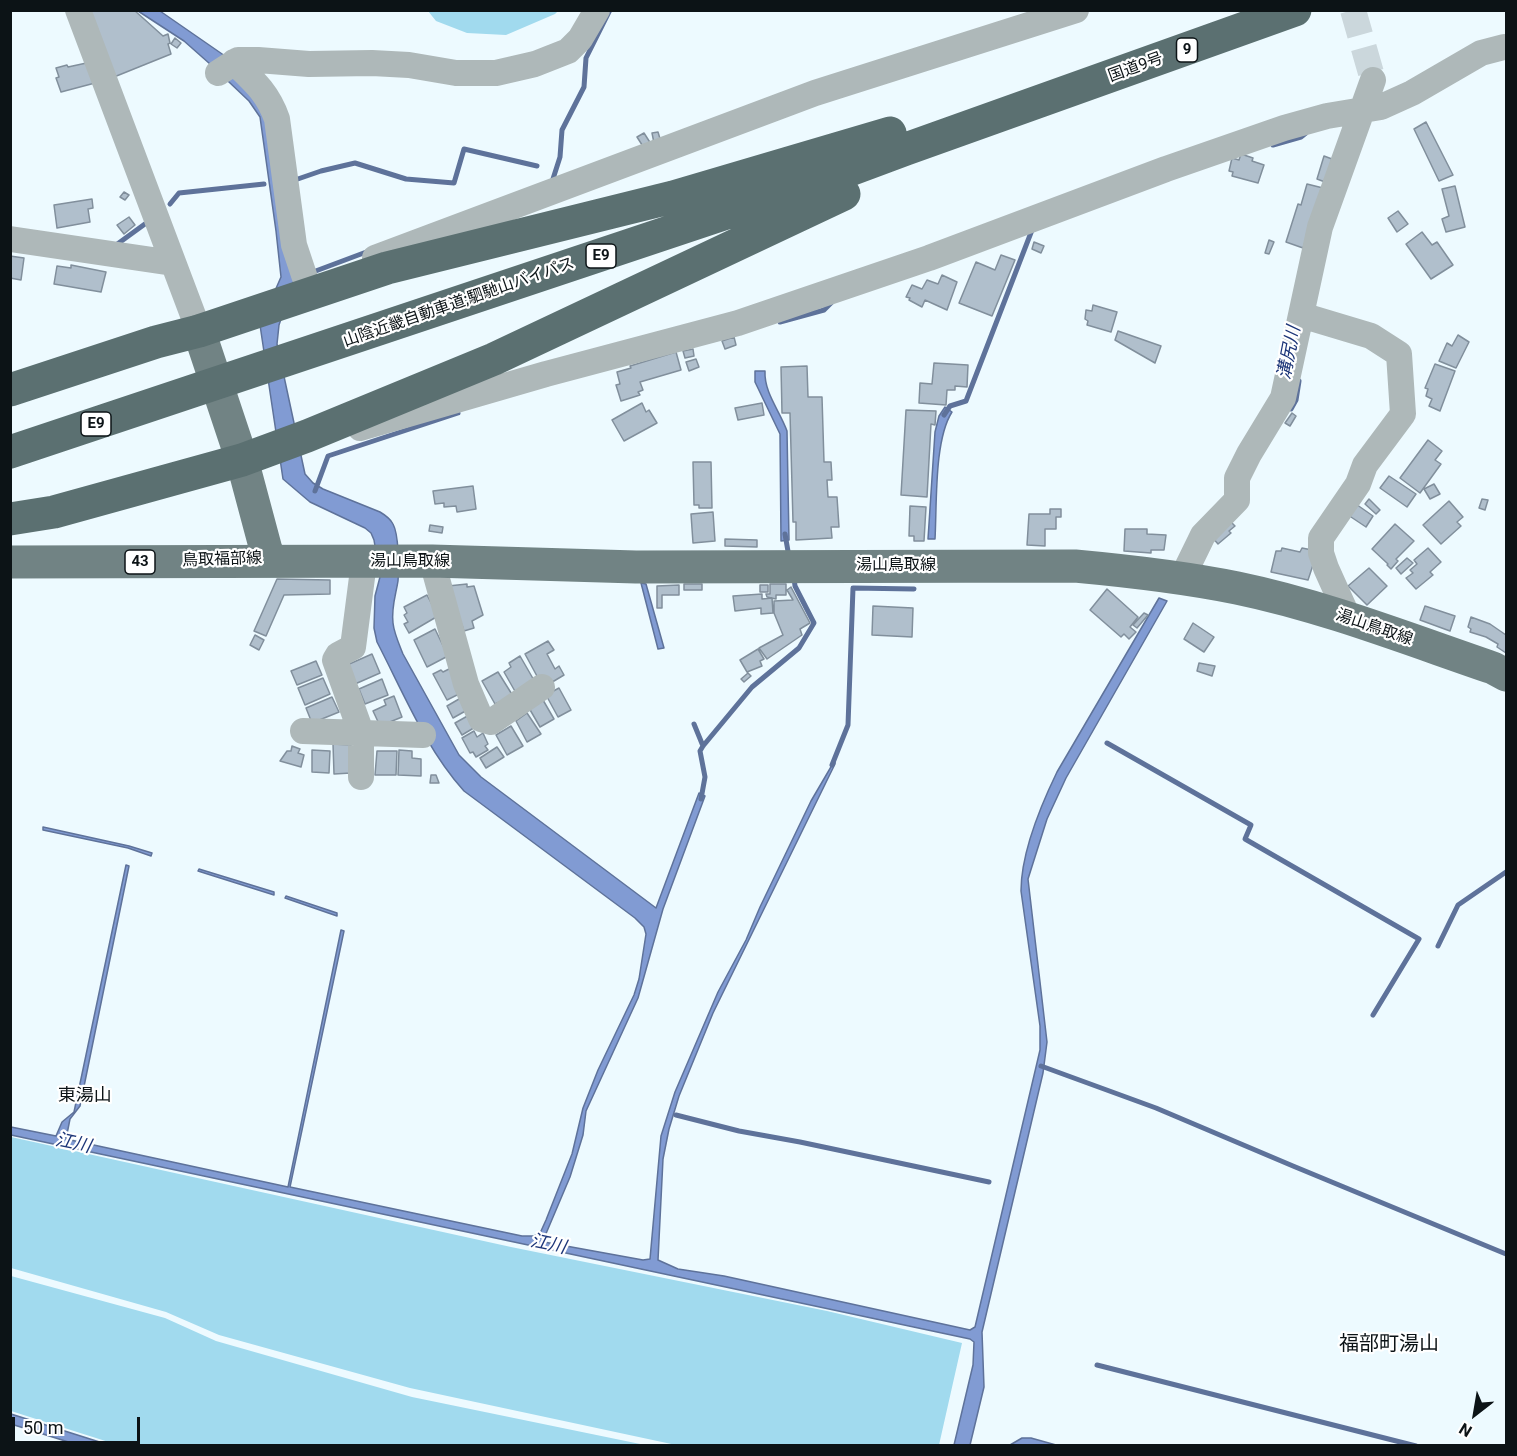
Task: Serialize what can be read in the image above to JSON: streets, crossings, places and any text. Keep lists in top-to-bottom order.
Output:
{
  "streets": {
    "highway": [
      "9",
      "国道9号",
      "E9",
      "山陰近畿自動車道;駟馳山バイパス"
    ],
    "main road": ["鳥取福部線", "43", "湯山鳥取線"]
  },
  "crossings": [
    ["国道9号", "山陰近畿自動車道;駟馳山バイパス"],
    ["鳥取福部線", "湯山鳥取線"]
  ],
  "districts": ["東湯山", "福部町湯山"],
  "water": ["溝尻川", "江川"],
  "scale_bar": "50 m",
  "north": "bottom left"
}
